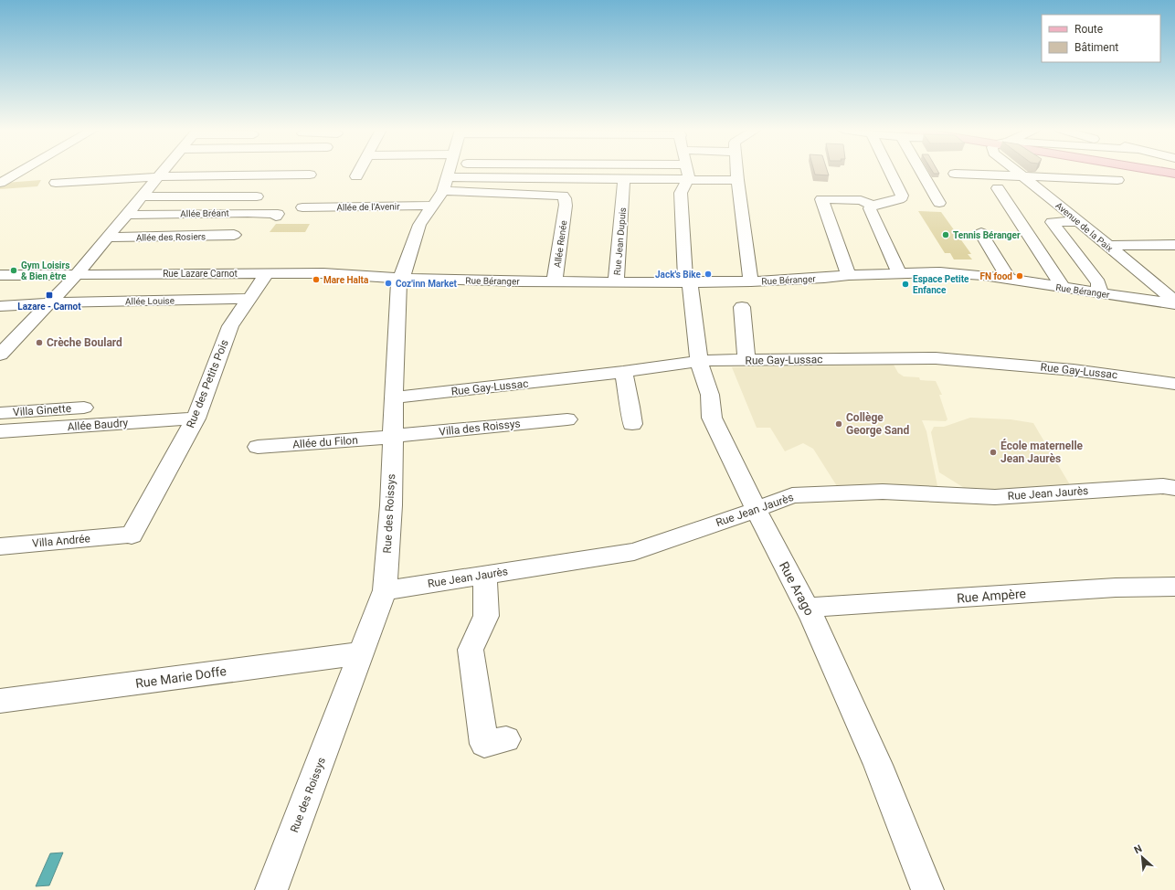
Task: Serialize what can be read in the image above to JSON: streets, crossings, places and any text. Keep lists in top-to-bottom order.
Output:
{
  "streets": {
    "street": [
      "Allée de l'Avenir",
      "Allée Bréant",
      "Avenue de la Paix",
      "Allée des Rosiers",
      "Rue Jean Dupuis",
      "Allée Renée",
      "Rue Lazare Carnot",
      "Rue Béranger",
      "Allée Louise",
      "Rue Gay-Lussac",
      "Rue des Petits Pois",
      "Villa Ginette",
      "Allée Baudry",
      "Villa des Roissys",
      "Allée du Filon",
      "Rue Jean Jaurès",
      "Rue des Roissys",
      "Villa Andrée",
      "Rue Arago",
      "Rue Ampère",
      "Rue Marie Doffe"
    ]
  },
  "crossings": [
    ["Allée de l'Avenir", "Rue des Roissys"],
    ["Avenue de la Paix", "Rue Béranger"],
    ["Rue Jean Dupuis", "Rue Béranger"],
    ["Allée Renée", "Rue Béranger"],
    ["Allée Renée", "Rue des Roissys"],
    ["Rue Lazare Carnot", "Rue Béranger"],
    ["Rue Lazare Carnot", "Rue des Petits Pois"],
    ["Rue Lazare Carnot", "Rue des Roissys"],
    ["Rue Béranger", "Rue des Roissys"],
    ["Rue Béranger", "Rue Arago"],
    ["Allée Louise", "Rue des Petits Pois"],
    ["Rue Gay-Lussac", "Rue des Roissys"],
    ["Rue Gay-Lussac", "Rue Arago"],
    ["Rue des Petits Pois", "Allée Baudry"],
    ["Rue des Petits Pois", "Villa Andrée"],
    ["Villa des Roissys", "Allée du Filon"],
    ["Villa des Roissys", "Rue des Roissys"],
    ["Allée du Filon", "Rue des Roissys"],
    ["Rue Jean Jaurès", "Rue des Roissys"],
    ["Rue Jean Jaurès", "Rue Arago"],
    ["Rue des Roissys", "Rue Marie Doffe"],
    ["Rue Arago", "Rue Ampère"]
  ],
  "places": {
    "other": [
      "Tennis Béranger",
      "Gym Loisirs & Bien être",
      "Jack's Bike",
      "FN food",
      "Mare Halta",
      "Coz'inn Market",
      "Espace Petite Enfance",
      "Crèche Boulard",
      "Collège George Sand",
      "École maternelle Jean Jaurès"
    ],
    "transit": ["Lazare - Carnot"]
  },
  "legend": ["Route", "Bâtiment"],
  "north": "top left"
}
